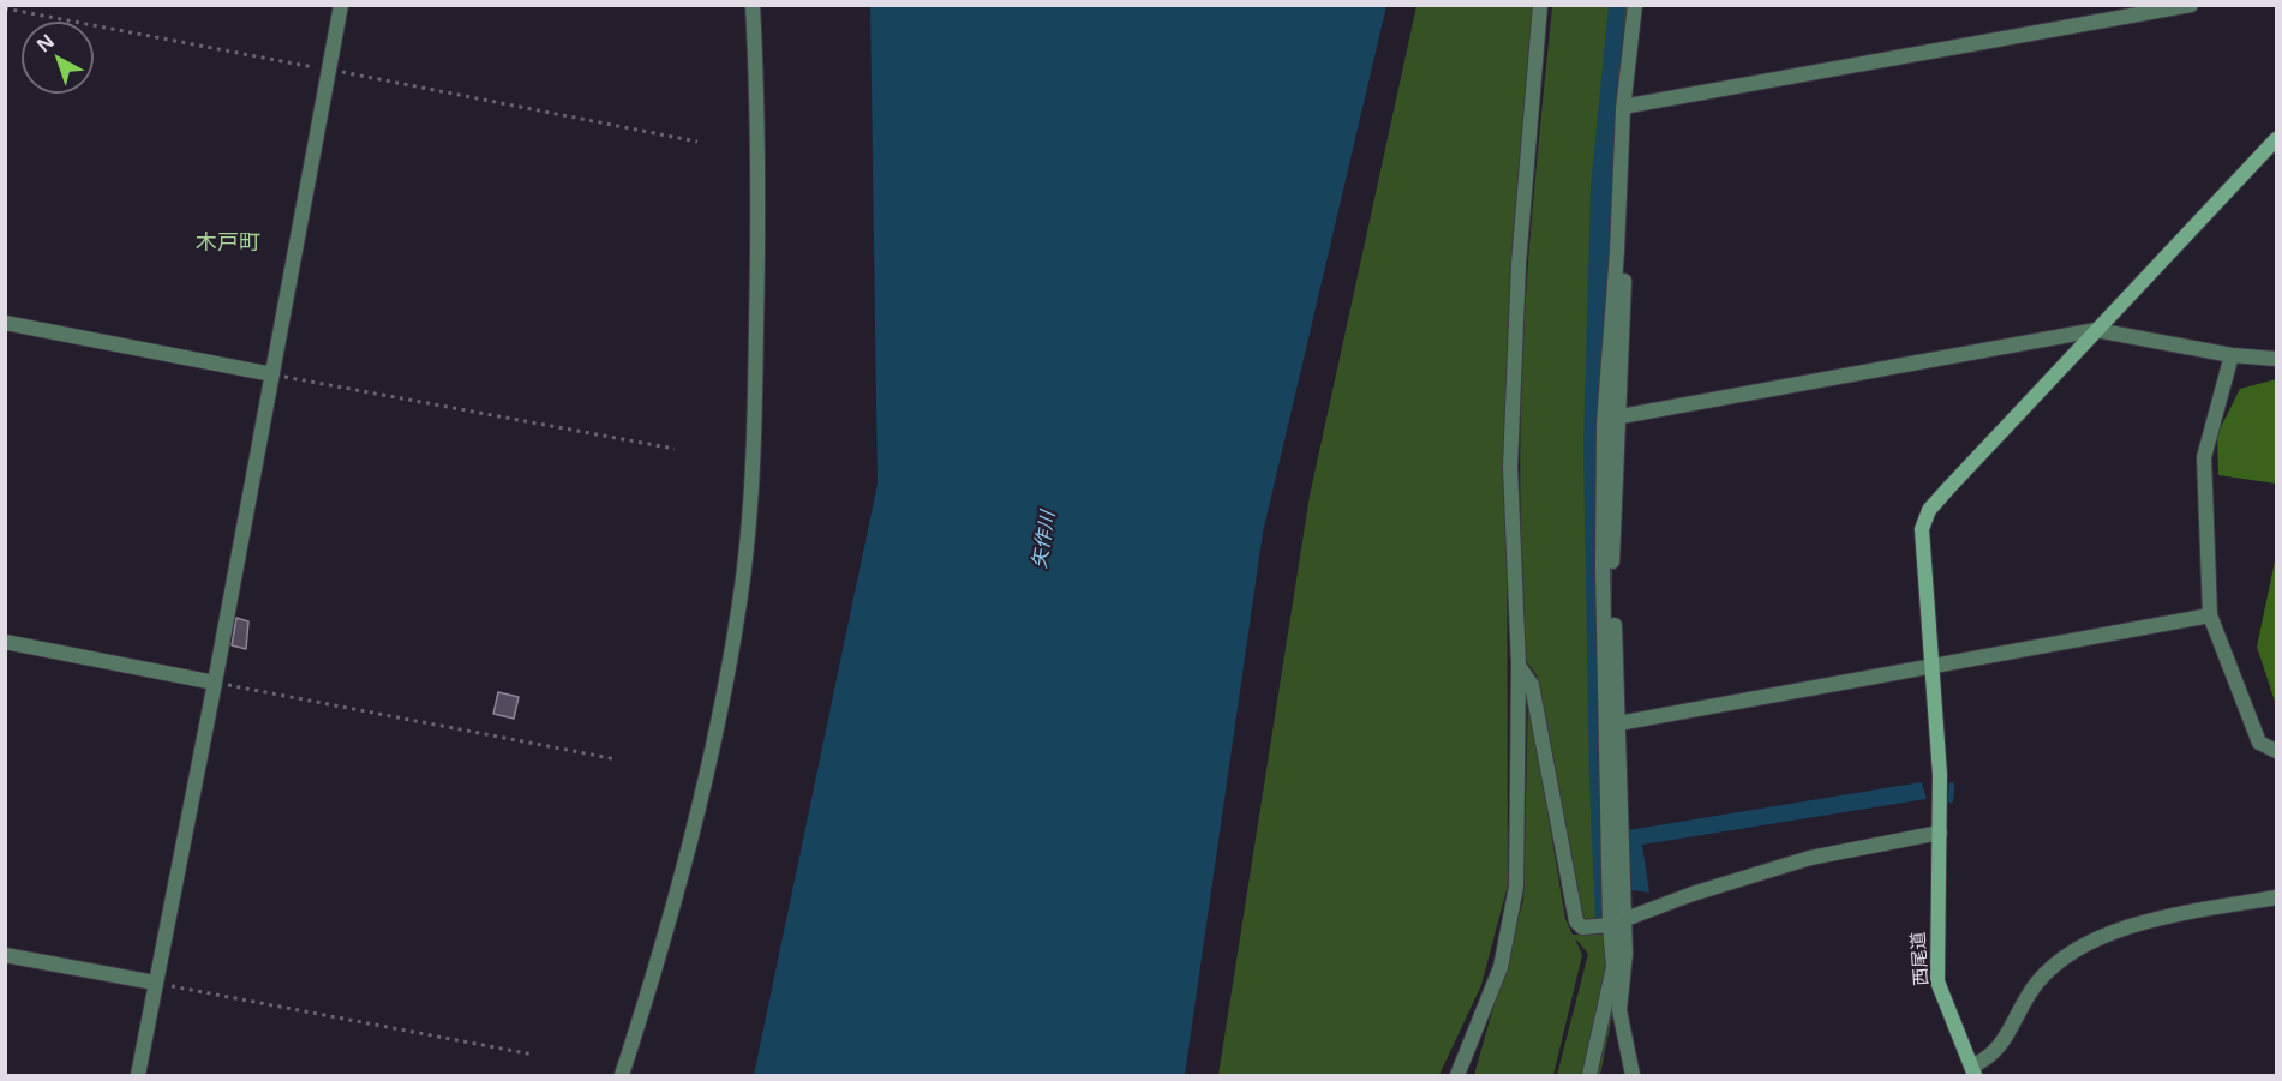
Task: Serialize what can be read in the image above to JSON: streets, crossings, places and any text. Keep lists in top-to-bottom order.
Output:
{
  "streets": {
    "street": ["西尾道"]
  },
  "districts": ["木戸町"],
  "water": ["矢作川"],
  "north": "top left"
}
